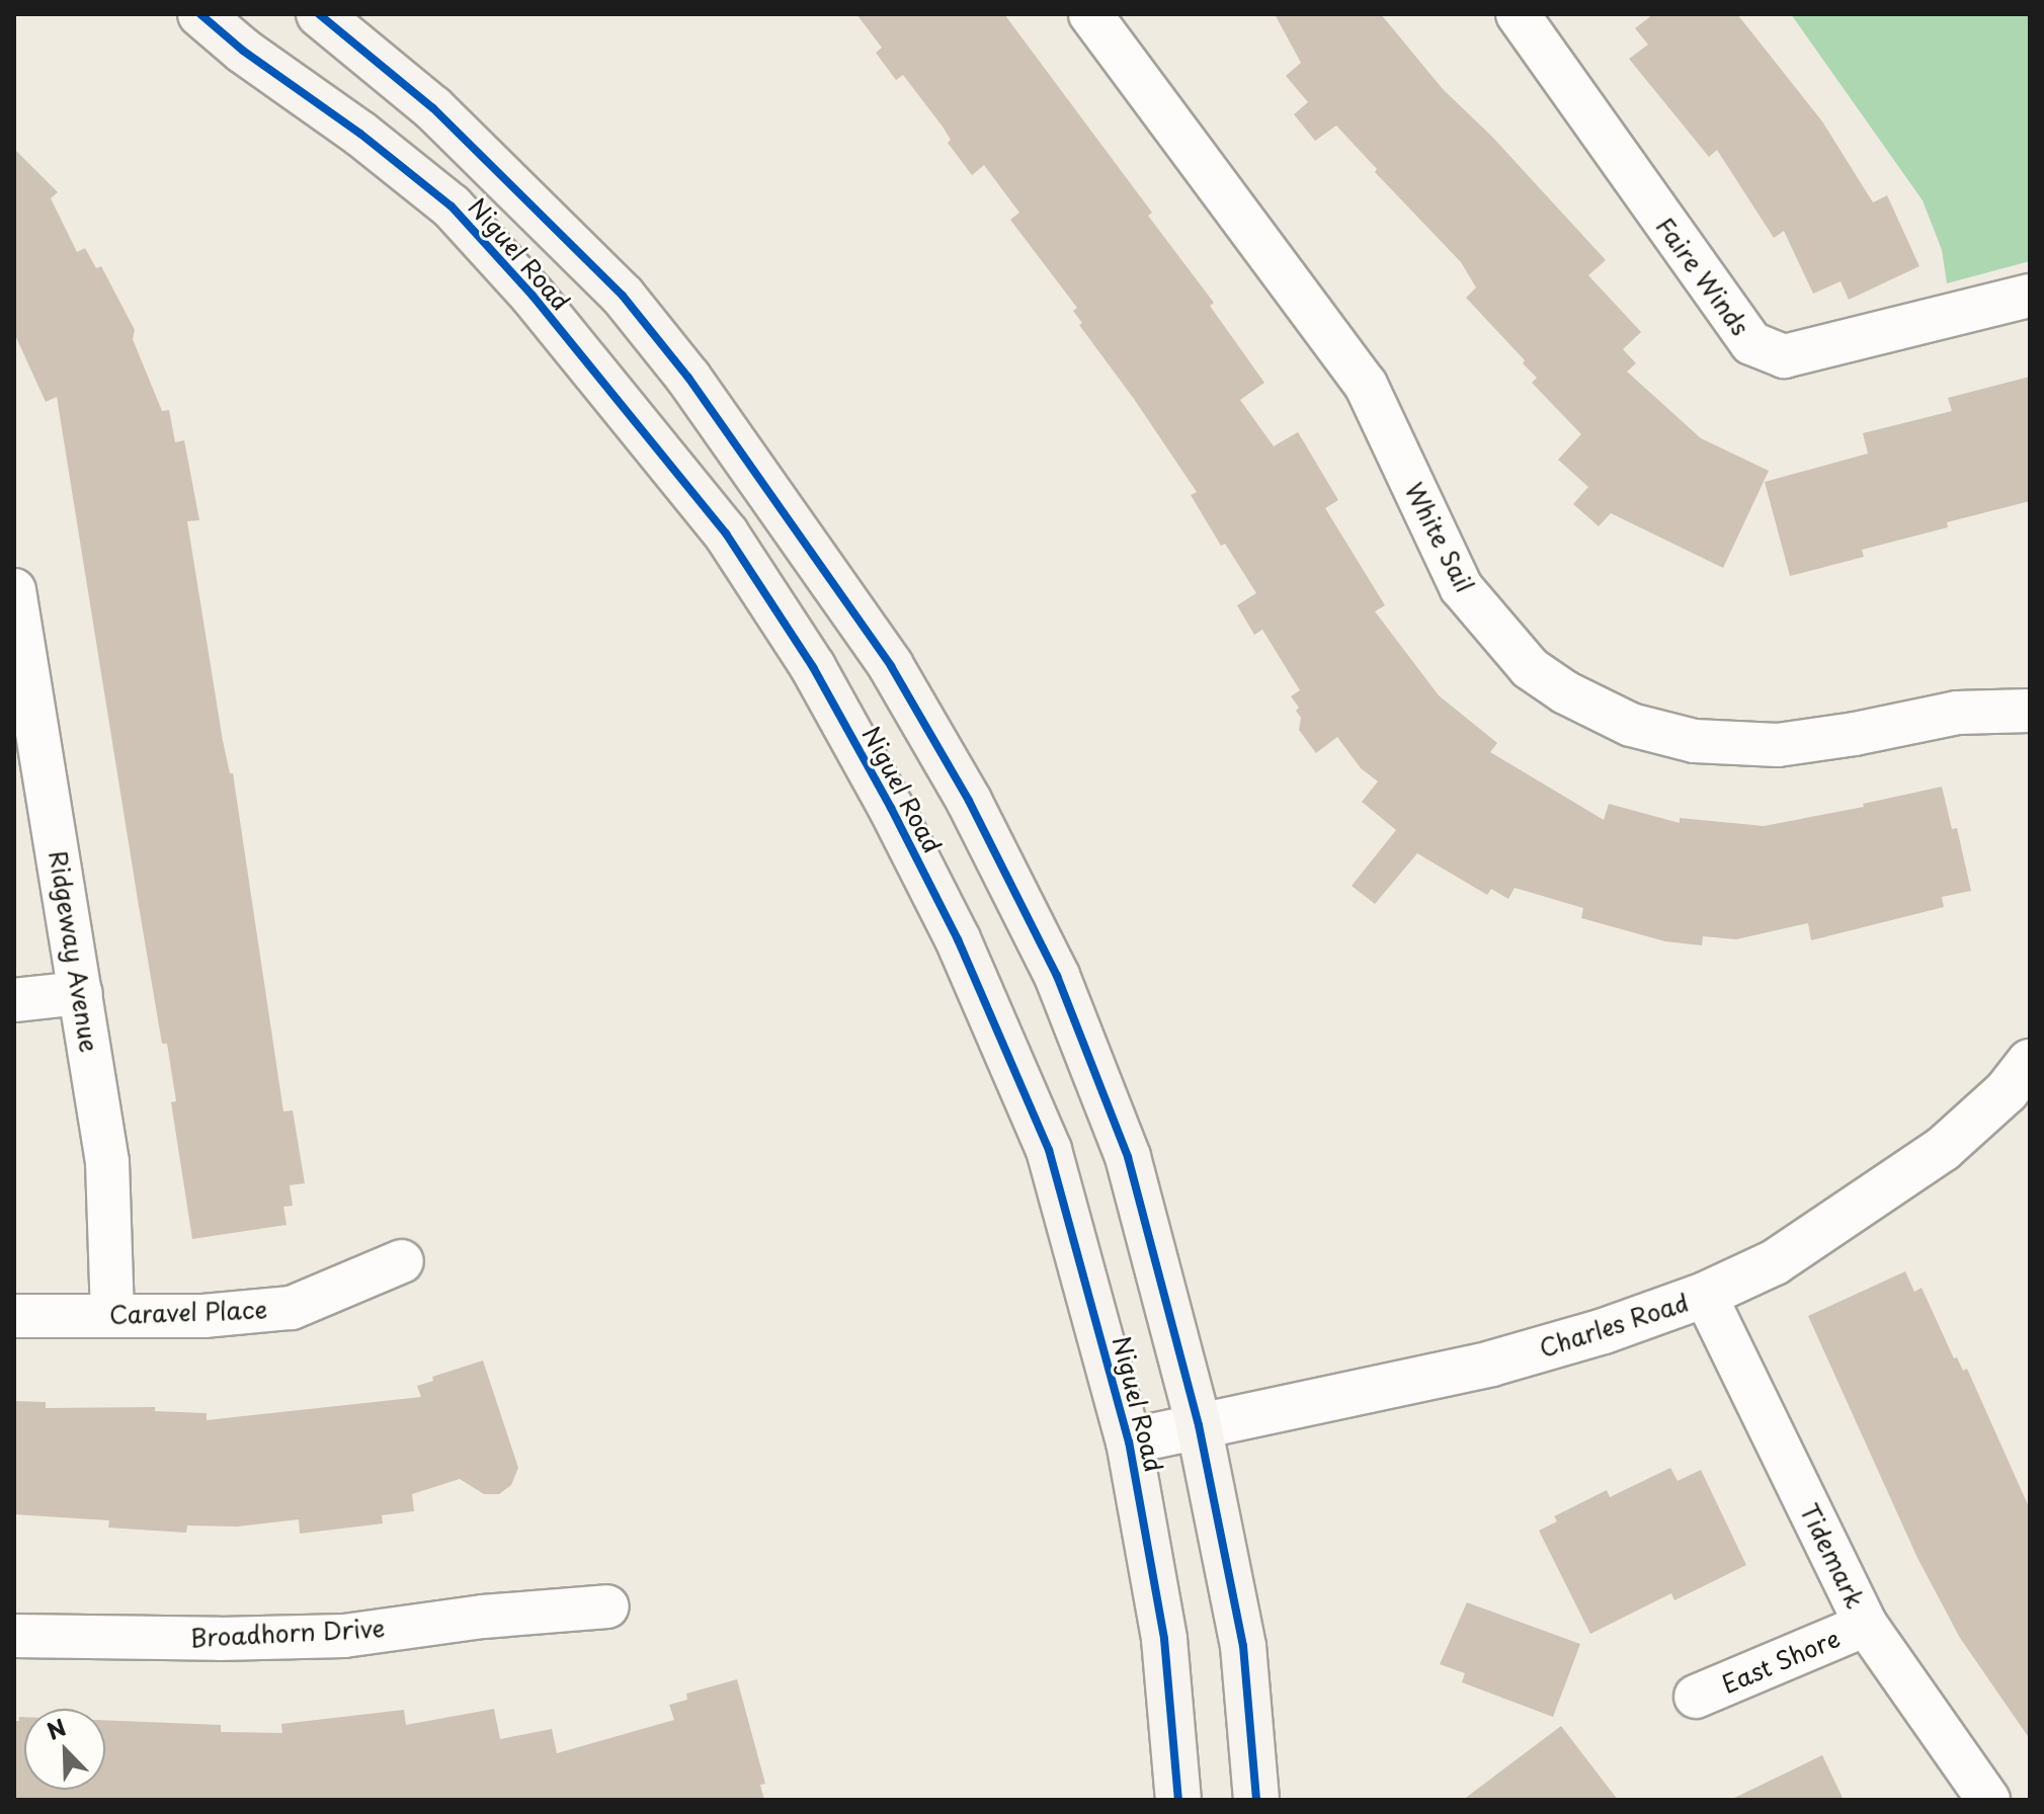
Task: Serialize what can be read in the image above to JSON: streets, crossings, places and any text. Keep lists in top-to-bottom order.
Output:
{
  "streets": {
    "main road": ["Niguel Road"],
    "street": [
      "Faire Winds",
      "White Sail",
      "Ridgeway Avenue",
      "Caravel Place",
      "Charles Road",
      "Tidemark",
      "Broadhorn Drive",
      "East Shore"
    ]
  },
  "crossings": [
    ["Niguel Road", "Charles Road"],
    ["Ridgeway Avenue", "Caravel Place"],
    ["Charles Road", "Tidemark"],
    ["Tidemark", "East Shore"]
  ],
  "north": "top left"
}
